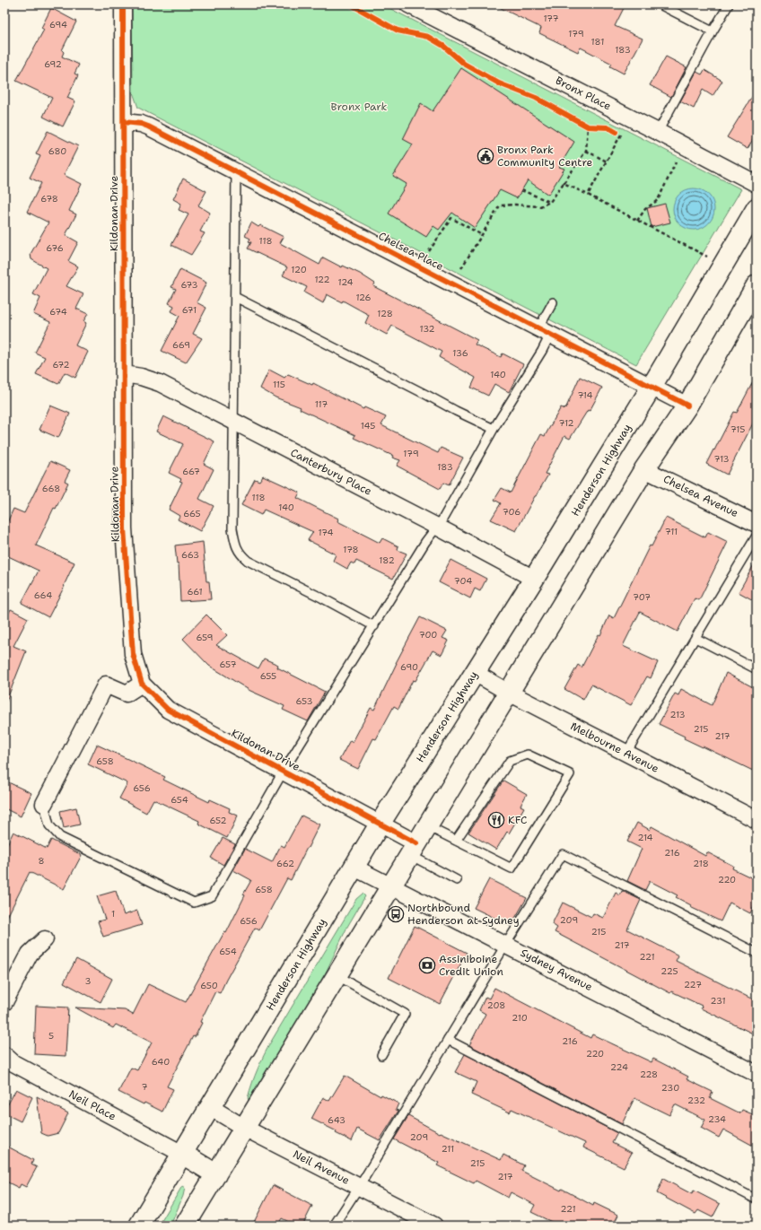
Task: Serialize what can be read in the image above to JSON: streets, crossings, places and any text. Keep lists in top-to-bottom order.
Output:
{
  "streets": {
    "main road": ["Henderson Highway"],
    "street": [
      "Bronx Place",
      "Kildonan Drive",
      "Chelsea Place",
      "Canterbury Place",
      "Chelsea Avenue",
      "Melbourne Avenue",
      "Sydney Avenue",
      "Neil Place",
      "Neil Avenue"
    ]
  },
  "crossings": [
    ["Kildonan Drive", "Chelsea Place"],
    ["Kildonan Drive", "Henderson Highway"],
    ["Kildonan Drive", "Canterbury Place"],
    ["Chelsea Place", "Henderson Highway"],
    ["Henderson Highway", "Canterbury Place"],
    ["Henderson Highway", "Melbourne Avenue"],
    ["Henderson Highway", "Sydney Avenue"],
    ["Henderson Highway", "Neil Place"],
    ["Henderson Highway", "Neil Avenue"]
  ],
  "parks": ["Bronx Park"],
  "places": {
    "public building": ["Bronx Park Community Centre"],
    "restaurant": ["KFC"],
    "bus stop": ["Northbound Henderson at Sydney"],
    "bank": ["Assiniboine Credit Union"]
  },
  "house_numbers": [
    "177",
    "694",
    "179",
    "181",
    "183",
    "692",
    "680",
    "678",
    "118",
    "676",
    "120",
    "122",
    "124",
    "673",
    "126",
    "671",
    "674",
    "128",
    "132",
    "669",
    "136",
    "672",
    "140",
    "115",
    "714",
    "117",
    "712",
    "145",
    "715",
    "179",
    "713",
    "183",
    "667",
    "668",
    "118",
    "140",
    "706",
    "665",
    "711",
    "174",
    "178",
    "663",
    "182",
    "704",
    "661",
    "664",
    "707",
    "700",
    "659",
    "657",
    "690",
    "655",
    "653",
    "213",
    "215",
    "217",
    "658",
    "656",
    "654",
    "652",
    "214",
    "216",
    "8",
    "662",
    "218",
    "220",
    "658",
    "1",
    "209",
    "656",
    "215",
    "217",
    "654",
    "221",
    "225",
    "3",
    "227",
    "650",
    "231",
    "208",
    "210",
    "5",
    "216",
    "220",
    "640",
    "224",
    "228",
    "7",
    "230",
    "232",
    "234",
    "643",
    "209",
    "211",
    "215",
    "217",
    "221"
  ]
}
